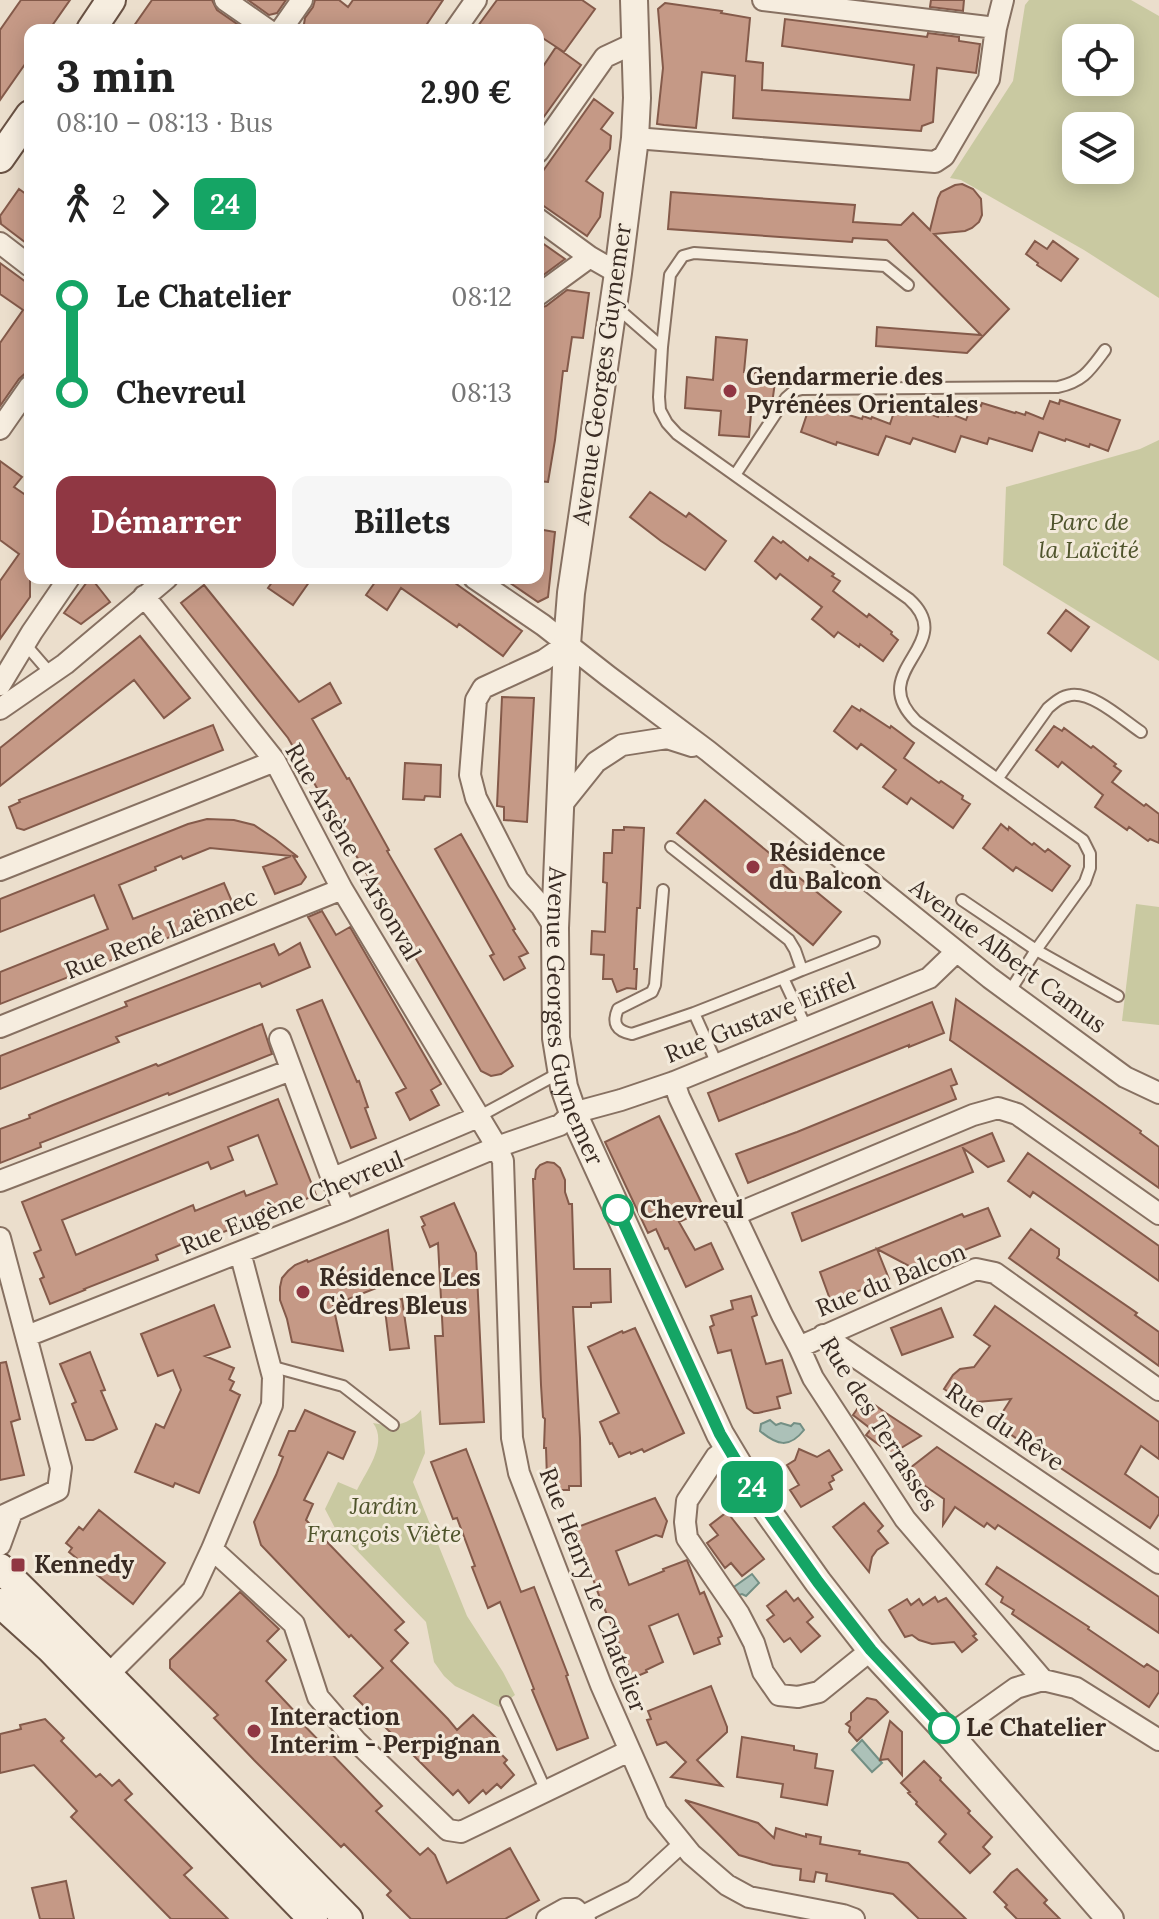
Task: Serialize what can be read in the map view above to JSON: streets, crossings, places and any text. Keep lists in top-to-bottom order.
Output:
{
  "streets": {
    "street": [
      "Avenue Georges Guynemer",
      "Rue Arsène d'Arsonval",
      "Rue René Laënnec",
      "Avenue Albert Camus",
      "Rue Gustave Eiffel",
      "Rue Eugène Chevreul",
      "Rue du Balcon",
      "Rue des Terrasses",
      "Rue du Rêve",
      "Rue Henry Le Chatelier"
    ]
  },
  "crossings": [
    ["Avenue Georges Guynemer", "Avenue Albert Camus"],
    ["Avenue Georges Guynemer", "Rue Gustave Eiffel"],
    ["Avenue Georges Guynemer", "Rue Eugène Chevreul"],
    ["Rue Arsène d'Arsonval", "Rue René Laënnec"],
    ["Rue Arsène d'Arsonval", "Rue Eugène Chevreul"],
    ["Rue Arsène d'Arsonval", "Rue Henry Le Chatelier"],
    ["Avenue Albert Camus", "Rue Gustave Eiffel"],
    ["Rue Gustave Eiffel", "Rue Eugène Chevreul"],
    ["Rue Gustave Eiffel", "Rue des Terrasses"],
    ["Rue Eugène Chevreul", "Rue Henry Le Chatelier"],
    ["Rue du Balcon", "Rue des Terrasses"],
    ["Rue du Balcon", "Rue du Rêve"]
  ],
  "parks": ["Parc de la Laïcité", "Jardin François Viète"],
  "places": {
    "other": [
      "Gendarmerie des Pyrénées Orientales",
      "Résidence du Balcon",
      "Chevreul",
      "Résidence Les Cèdres Bleus",
      "Le Chatelier",
      "Interaction Interim - Perpignan"
    ],
    "transit": ["Kennedy"]
  },
  "lines": ["bus line 24"],
  "page": {
    "on_map": "24",
    "heading": ["3 min", "08:10 – 08:13 · Bus", "2.90 €"],
    "legs": ["2", "24"],
    "list": [
      {
        "name": "Le Chatelier",
        "value": "08:12"
      },
      {
        "name": "Chevreul",
        "value": "08:13"
      }
    ],
    "buttons": ["Démarrer", "Billets"]
  }
}
